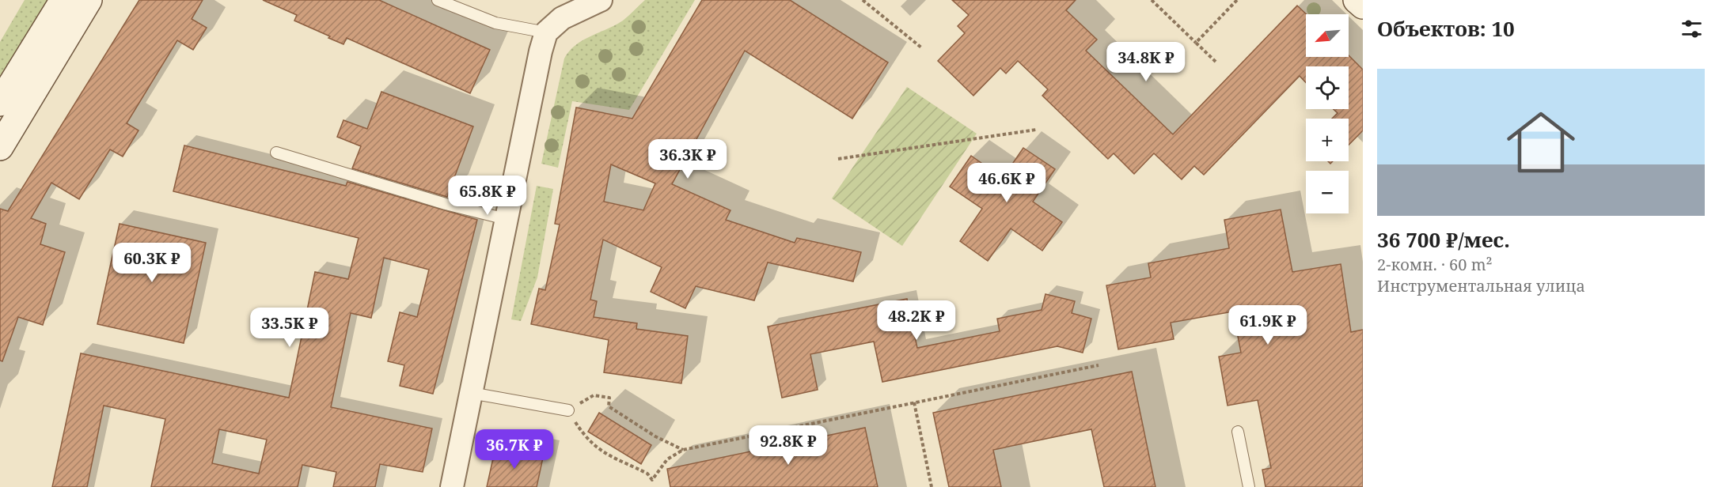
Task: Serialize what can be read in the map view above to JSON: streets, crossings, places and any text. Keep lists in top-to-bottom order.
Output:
{
  "north": "bottom left",
  "page": {
    "heading": "Объектов: 10",
    "map_buttons": ["+", "−"],
    "price": [
      "34.8K ₽",
      "36.3K ₽",
      "46.6K ₽",
      "65.8K ₽",
      "60.3K ₽",
      "48.2K ₽",
      "61.9K ₽",
      "33.5K ₽",
      "92.8K ₽",
      "36.7K ₽"
    ],
    "list": [
      {
        "name": "36 700 ₽/мес.",
        "note": "2-комн. · 60 m² · Инструментальная улица"
      }
    ]
  }
}
